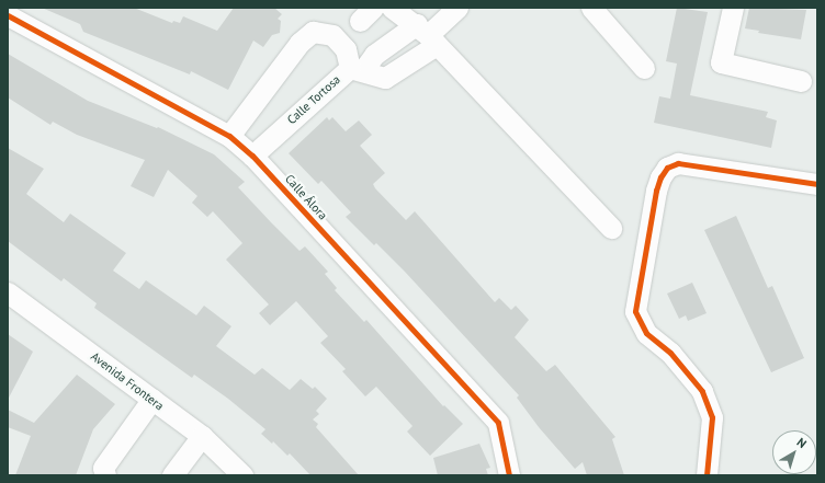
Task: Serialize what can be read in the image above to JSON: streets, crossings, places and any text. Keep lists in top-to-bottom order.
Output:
{
  "streets": {
    "street": ["Calle Tortosa", "Calle Álora", "Avenida Frontera"]
  },
  "crossings": [
    ["Calle Tortosa", "Calle Álora"]
  ],
  "north": "top right"
}
